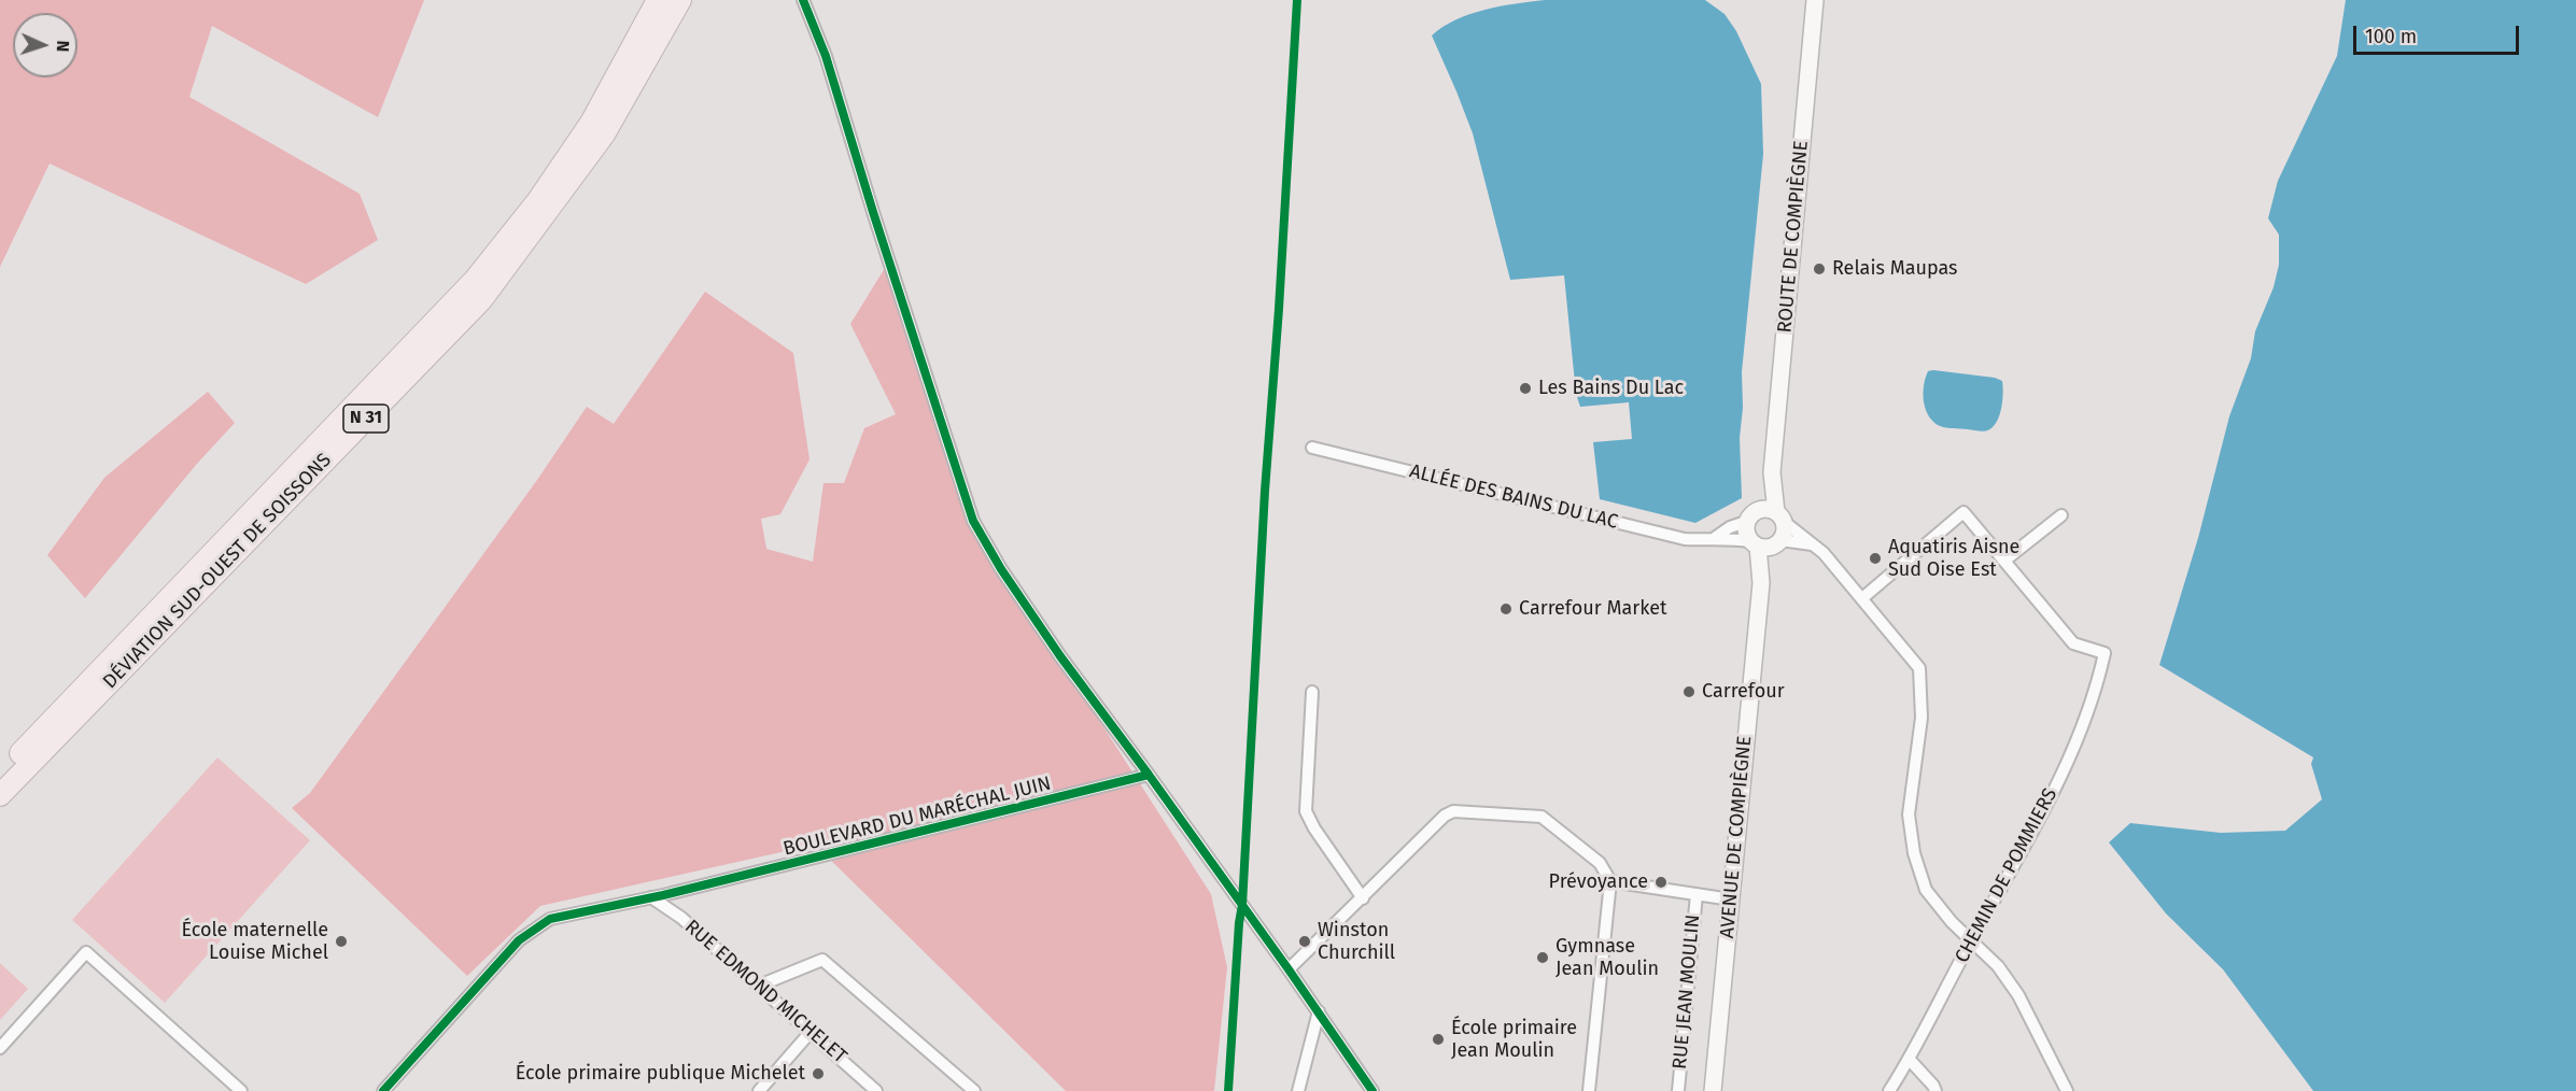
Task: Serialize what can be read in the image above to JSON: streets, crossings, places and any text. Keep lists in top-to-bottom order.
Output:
{
  "streets": {
    "highway": ["N 31", "DÉVIATION SUD-OUEST DE SOISSONS"],
    "main road": ["ROUTE DE COMPIÈGNE", "AVENUE DE COMPIÈGNE"],
    "street": [
      "ALLÉE DES BAINS DU LAC",
      "BOULEVARD DU MARÉCHAL JUIN",
      "CHEMIN DE POMMIERS",
      "RUE EDMOND MICHELET",
      "RUE JEAN MOULIN"
    ]
  },
  "crossings": [
    ["ALLÉE DES BAINS DU LAC", "AVENUE DE COMPIÈGNE"],
    ["BOULEVARD DU MARÉCHAL JUIN", "RUE EDMOND MICHELET"]
  ],
  "places": [
    "Relais Maupas",
    "Les Bains Du Lac",
    "Aquatiris Aisne Sud Oise Est",
    "Carrefour Market",
    "Carrefour",
    "Prévoyance",
    "École maternelle Louise Michel",
    "Winston Churchill",
    "Gymnase Jean Moulin",
    "École primaire Jean Moulin",
    "École primaire publique Michelet"
  ],
  "scale_bar": "100 m",
  "north": "right"
}
